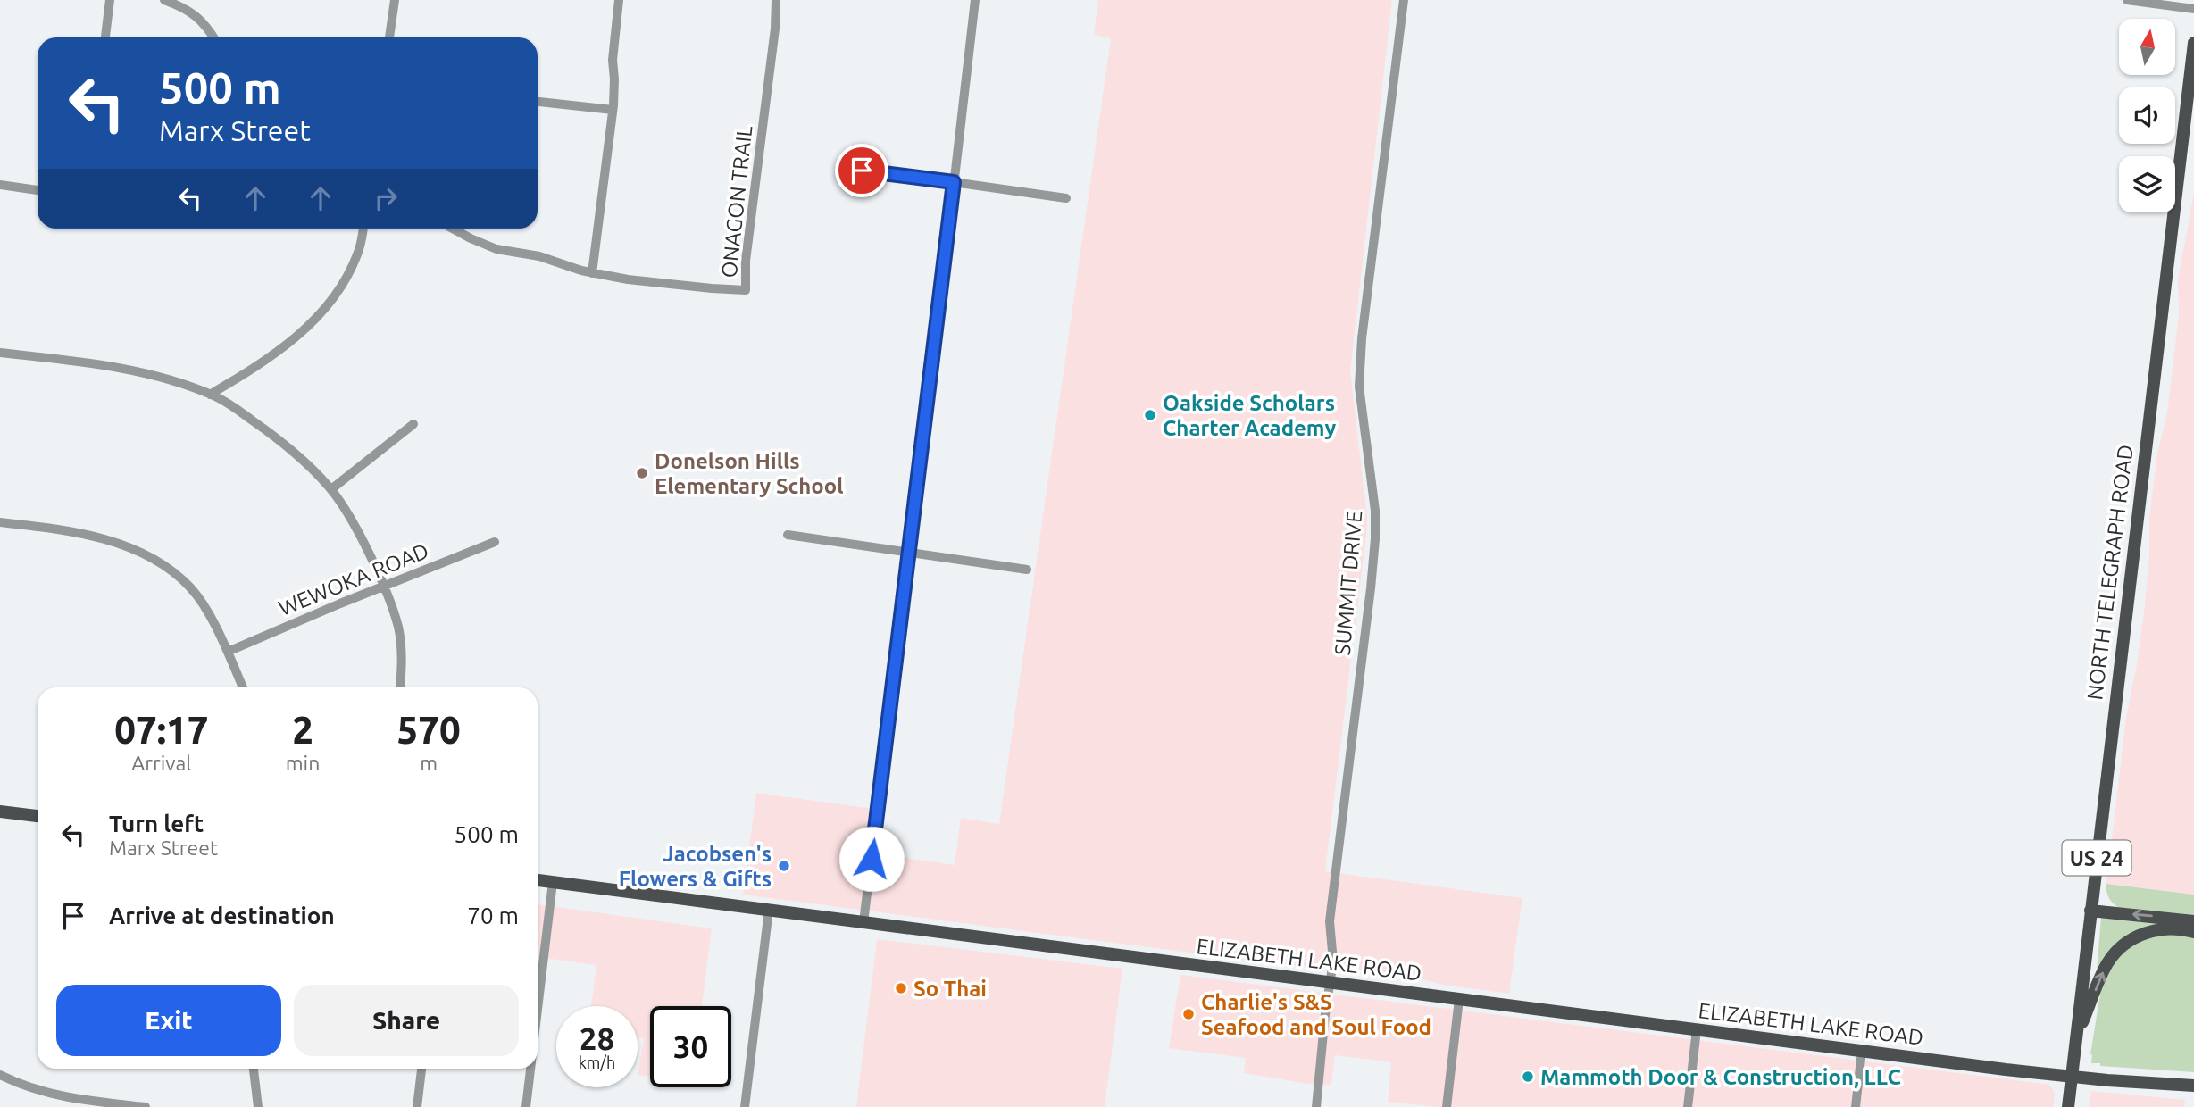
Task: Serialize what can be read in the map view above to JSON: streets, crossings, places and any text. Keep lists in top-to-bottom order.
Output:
{
  "streets": {
    "main road": ["NORTH TELEGRAPH ROAD", "US 24", "ELIZABETH LAKE ROAD"],
    "street": ["ONAGON TRAIL", "WEWOKA ROAD", "SUMMIT DRIVE"]
  },
  "crossings": [
    ["NORTH TELEGRAPH ROAD", "ELIZABETH LAKE ROAD"],
    ["SUMMIT DRIVE", "ELIZABETH LAKE ROAD"]
  ],
  "places": [
    "Oakside Scholars Charter Academy",
    "Donelson Hills Elementary School",
    "Jacobsen's Flowers & Gifts",
    "So Thai",
    "Charlie's S&S Seafood and Soul Food",
    "Mammoth Door & Construction, LLC"
  ],
  "north": "top",
  "page": {
    "turn": ["500 m", "Marx Street"],
    "eta": [
      "07:17",
      "Arrival",
      "2",
      "min",
      "570",
      "m"
    ],
    "list": [
      {
        "name": "Turn left",
        "note": "Marx Street",
        "value": "500 m"
      },
      {
        "name": "Arrive at destination",
        "value": "70 m"
      }
    ],
    "buttons": ["Exit", "Share"],
    "speed": "28 km/h",
    "limit": "30"
  }
}
